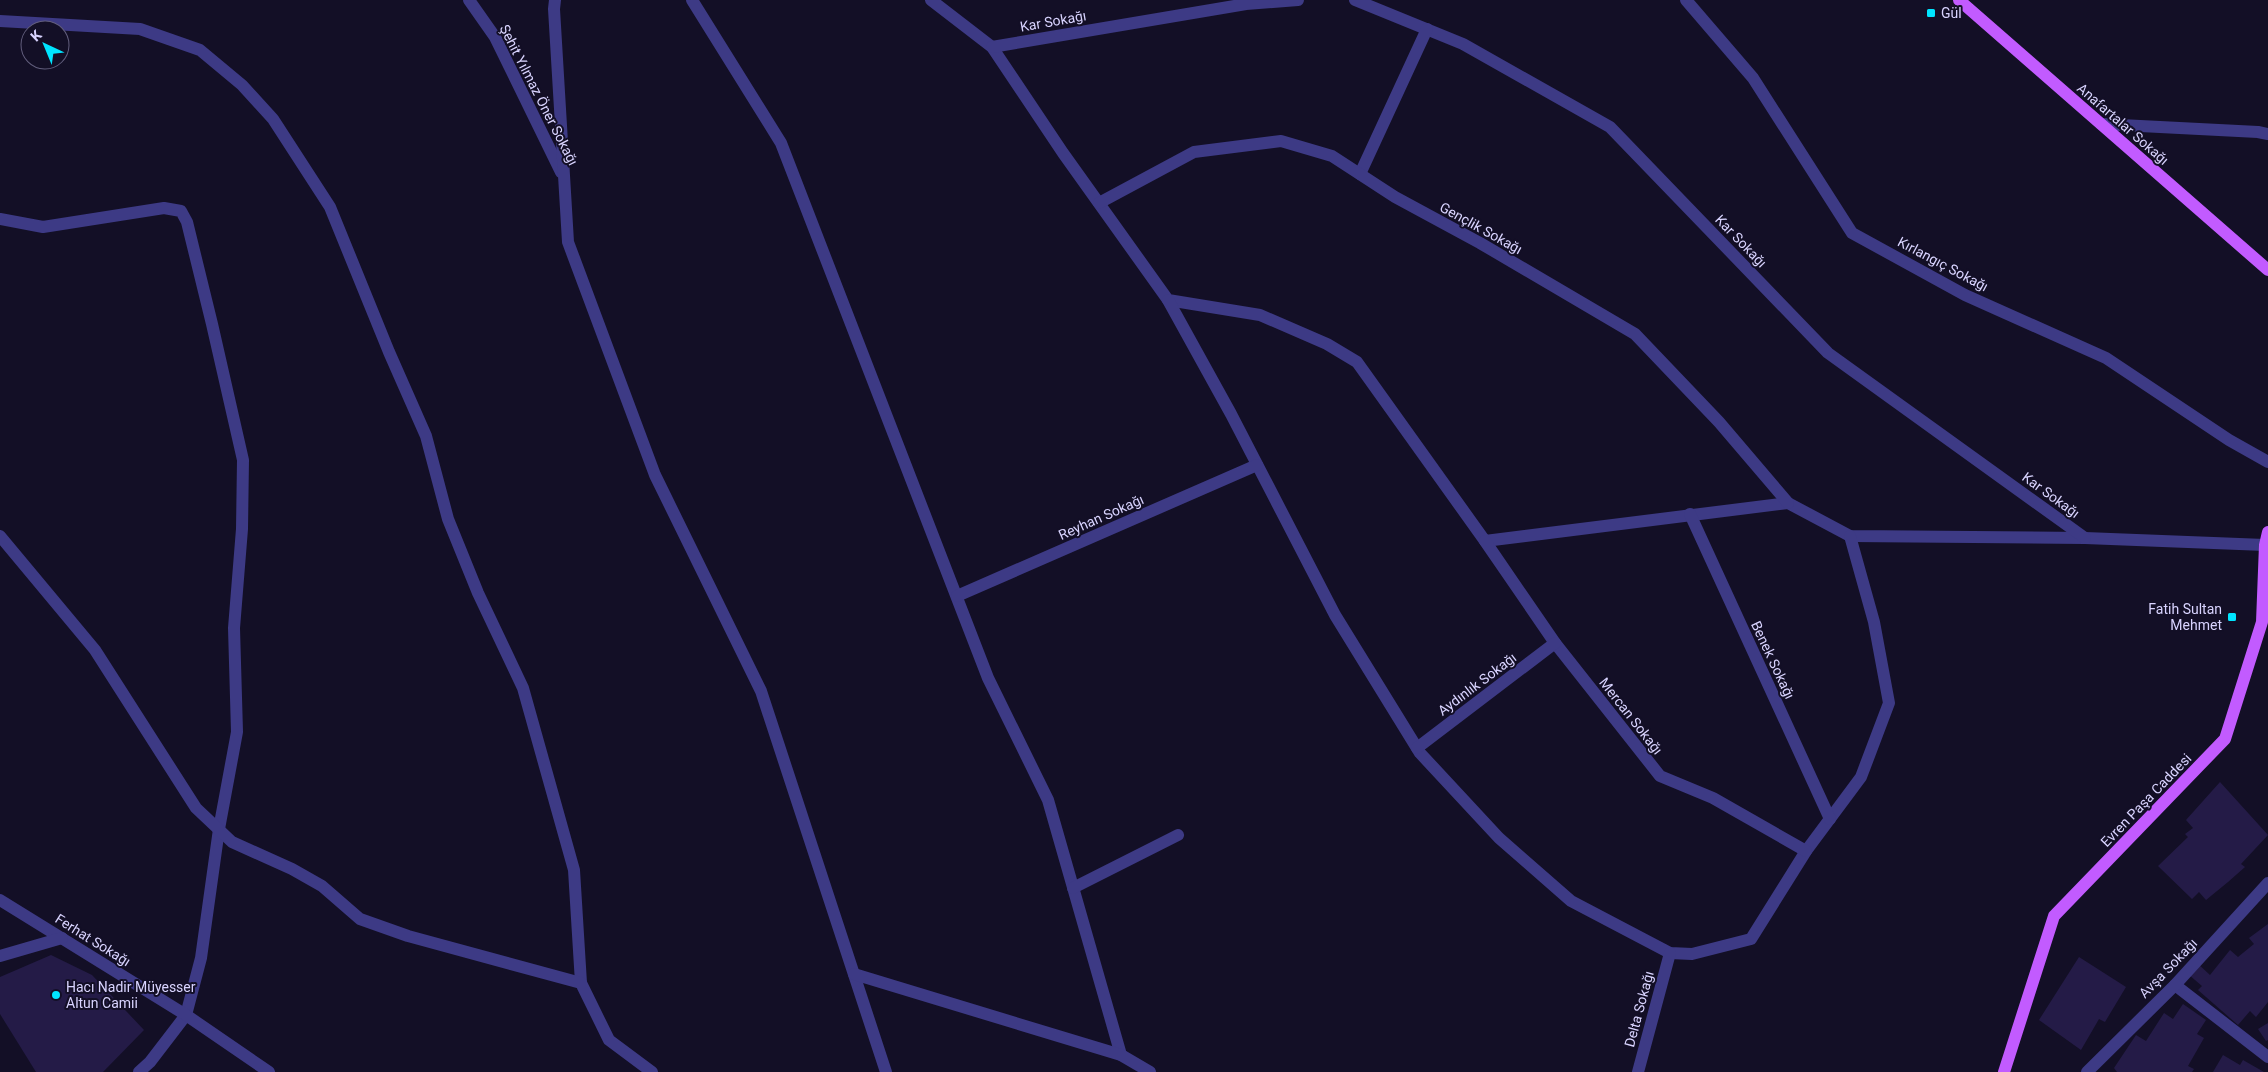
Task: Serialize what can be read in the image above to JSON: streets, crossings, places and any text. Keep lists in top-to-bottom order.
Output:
{
  "streets": {
    "main road": ["Anafartalar Sokağı", "Evren Paşa Caddesi"],
    "street": [
      "Kar Sokağı",
      "Şehit Yılmaz Öner Sokağı",
      "Gençlik Sokağı",
      "Kırlangıç Sokağı",
      "Reyhan Sokağı",
      "Benek Sokağı",
      "Aydınlık Sokağı",
      "Mercan Sokağı",
      "Ferhat Sokağı",
      "Avşa Sokağı",
      "Delta Sokağı"
    ]
  },
  "crossings": [
    ["Aydınlık Sokağı", "Mercan Sokağı"]
  ],
  "places": {
    "transit": ["Gül", "Fatih Sultan Mehmet"],
    "other": ["Hacı Nadir Müyesser Altun Camii"]
  },
  "north": "top left"
}
